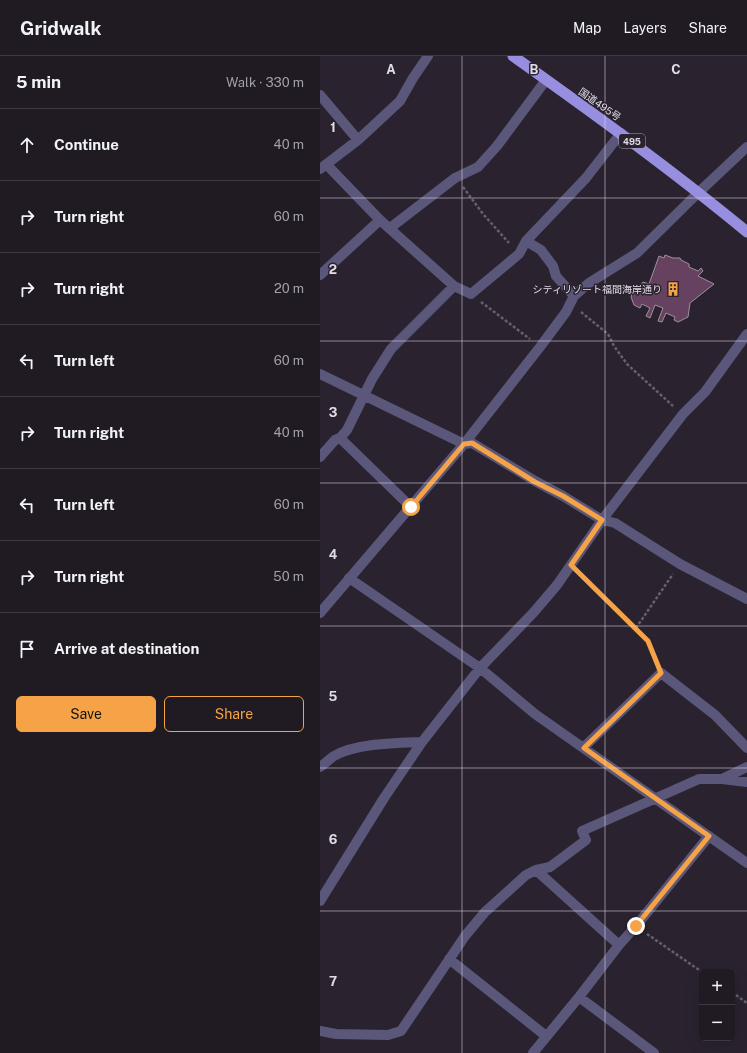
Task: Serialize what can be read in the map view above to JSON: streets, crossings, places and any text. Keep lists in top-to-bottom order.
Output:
{
  "streets": {
    "highway": ["国道495号", "495"]
  },
  "places": {
    "building": ["シティリゾート福間海岸通り"]
  },
  "page": {
    "header": "Gridwalk",
    "nav": ["Map", "Layers", "Share"],
    "heading": ["5 min", "Walk · 330 m"],
    "list": [
      ["Continue", "40 m"],
      ["Turn right", "60 m"],
      ["Turn right", "20 m"],
      ["Turn left", "60 m"],
      ["Turn right", "40 m"],
      ["Turn left", "60 m"],
      ["Turn right", "50 m"],
      "Arrive at destination"
    ],
    "buttons": ["Save", "Share"],
    "map_buttons": ["+", "−"]
  },
  "grid": {
    "columns": ["A", "B", "C"],
    "rows": [
      "1",
      "2",
      "3",
      "4",
      "5",
      "6",
      "7"
    ]
  }
}
